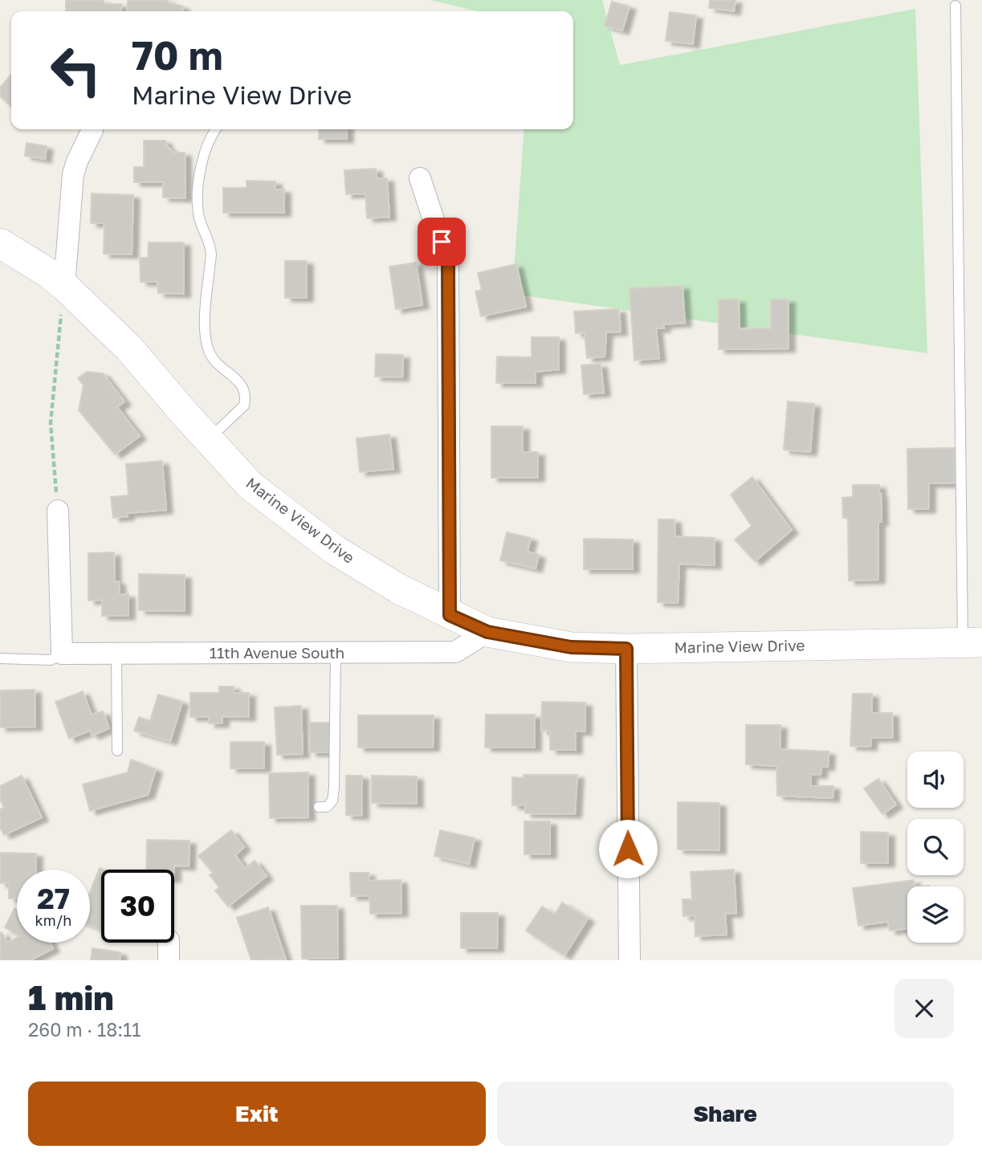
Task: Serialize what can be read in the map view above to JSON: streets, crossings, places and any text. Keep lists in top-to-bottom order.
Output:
{
  "streets": {
    "main road": ["Marine View Drive"],
    "street": ["11th Avenue South"]
  },
  "crossings": [
    ["Marine View Drive", "11th Avenue South"]
  ],
  "page": {
    "turn": ["70 m", "Marine View Drive"],
    "speed": "27 km/h",
    "limit": "30",
    "heading": ["1 min", "260 m · 18:11"],
    "buttons": ["Exit", "Share"]
  }
}
